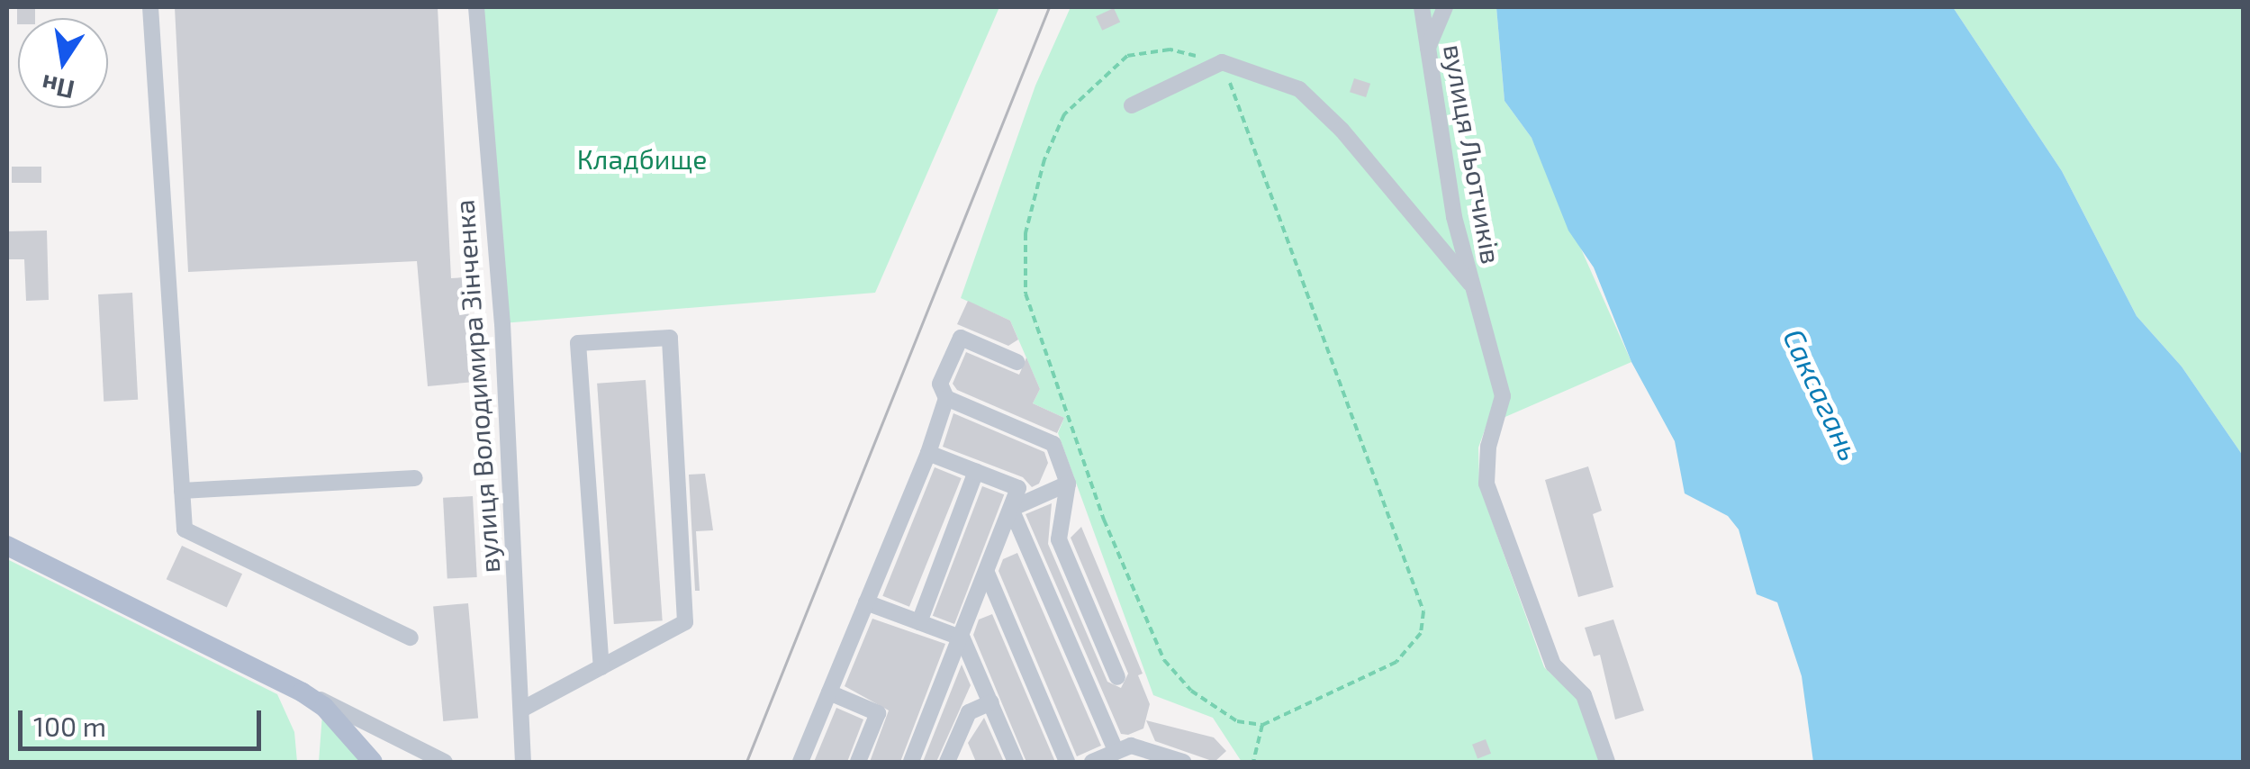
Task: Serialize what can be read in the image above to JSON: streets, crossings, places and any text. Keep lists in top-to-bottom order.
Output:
{
  "streets": {
    "street": ["вулиця Льотчиків", "вулиця Володимира Зінченка"]
  },
  "water": ["Саксагань"],
  "parks": ["Кладбище"],
  "scale_bar": "100 m",
  "north": "bottom"
}
